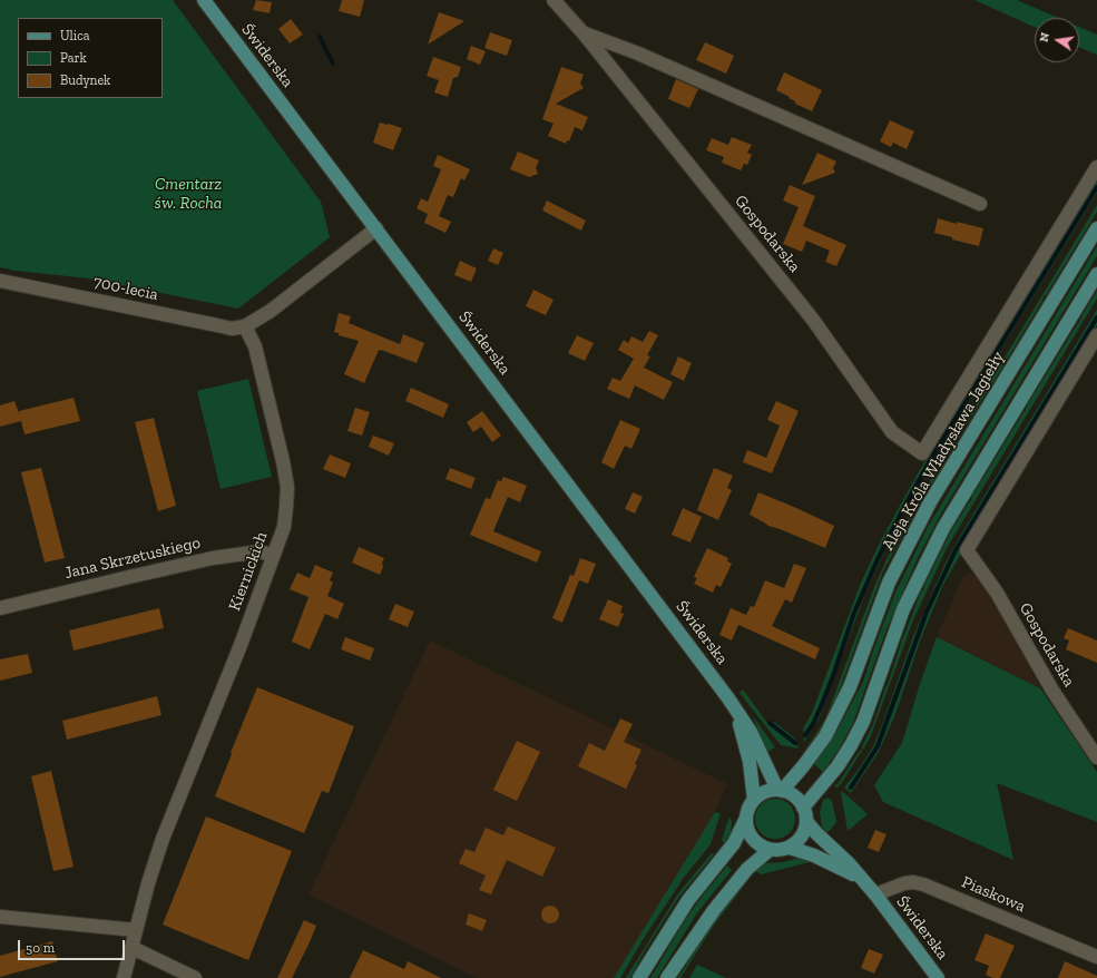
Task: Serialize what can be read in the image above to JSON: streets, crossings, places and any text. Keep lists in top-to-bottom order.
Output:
{
  "streets": {
    "main road": ["Świderska", "Aleja Króla Władysława Jagiełły"],
    "street": [
      "Gospodarska",
      "700-lecia",
      "Jana Skrzetuskiego",
      "Kiernickich",
      "Piaskowa"
    ]
  },
  "crossings": [
    ["Świderska", "Aleja Króla Władysława Jagiełły"],
    ["Świderska", "Piaskowa"],
    ["700-lecia", "Kiernickich"],
    ["Jana Skrzetuskiego", "Kiernickich"]
  ],
  "parks": ["Cmentarz św. Rocha"],
  "legend": ["Ulica", "Park", "Budynek"],
  "scale_bar": "50 m",
  "north": "left"
}
